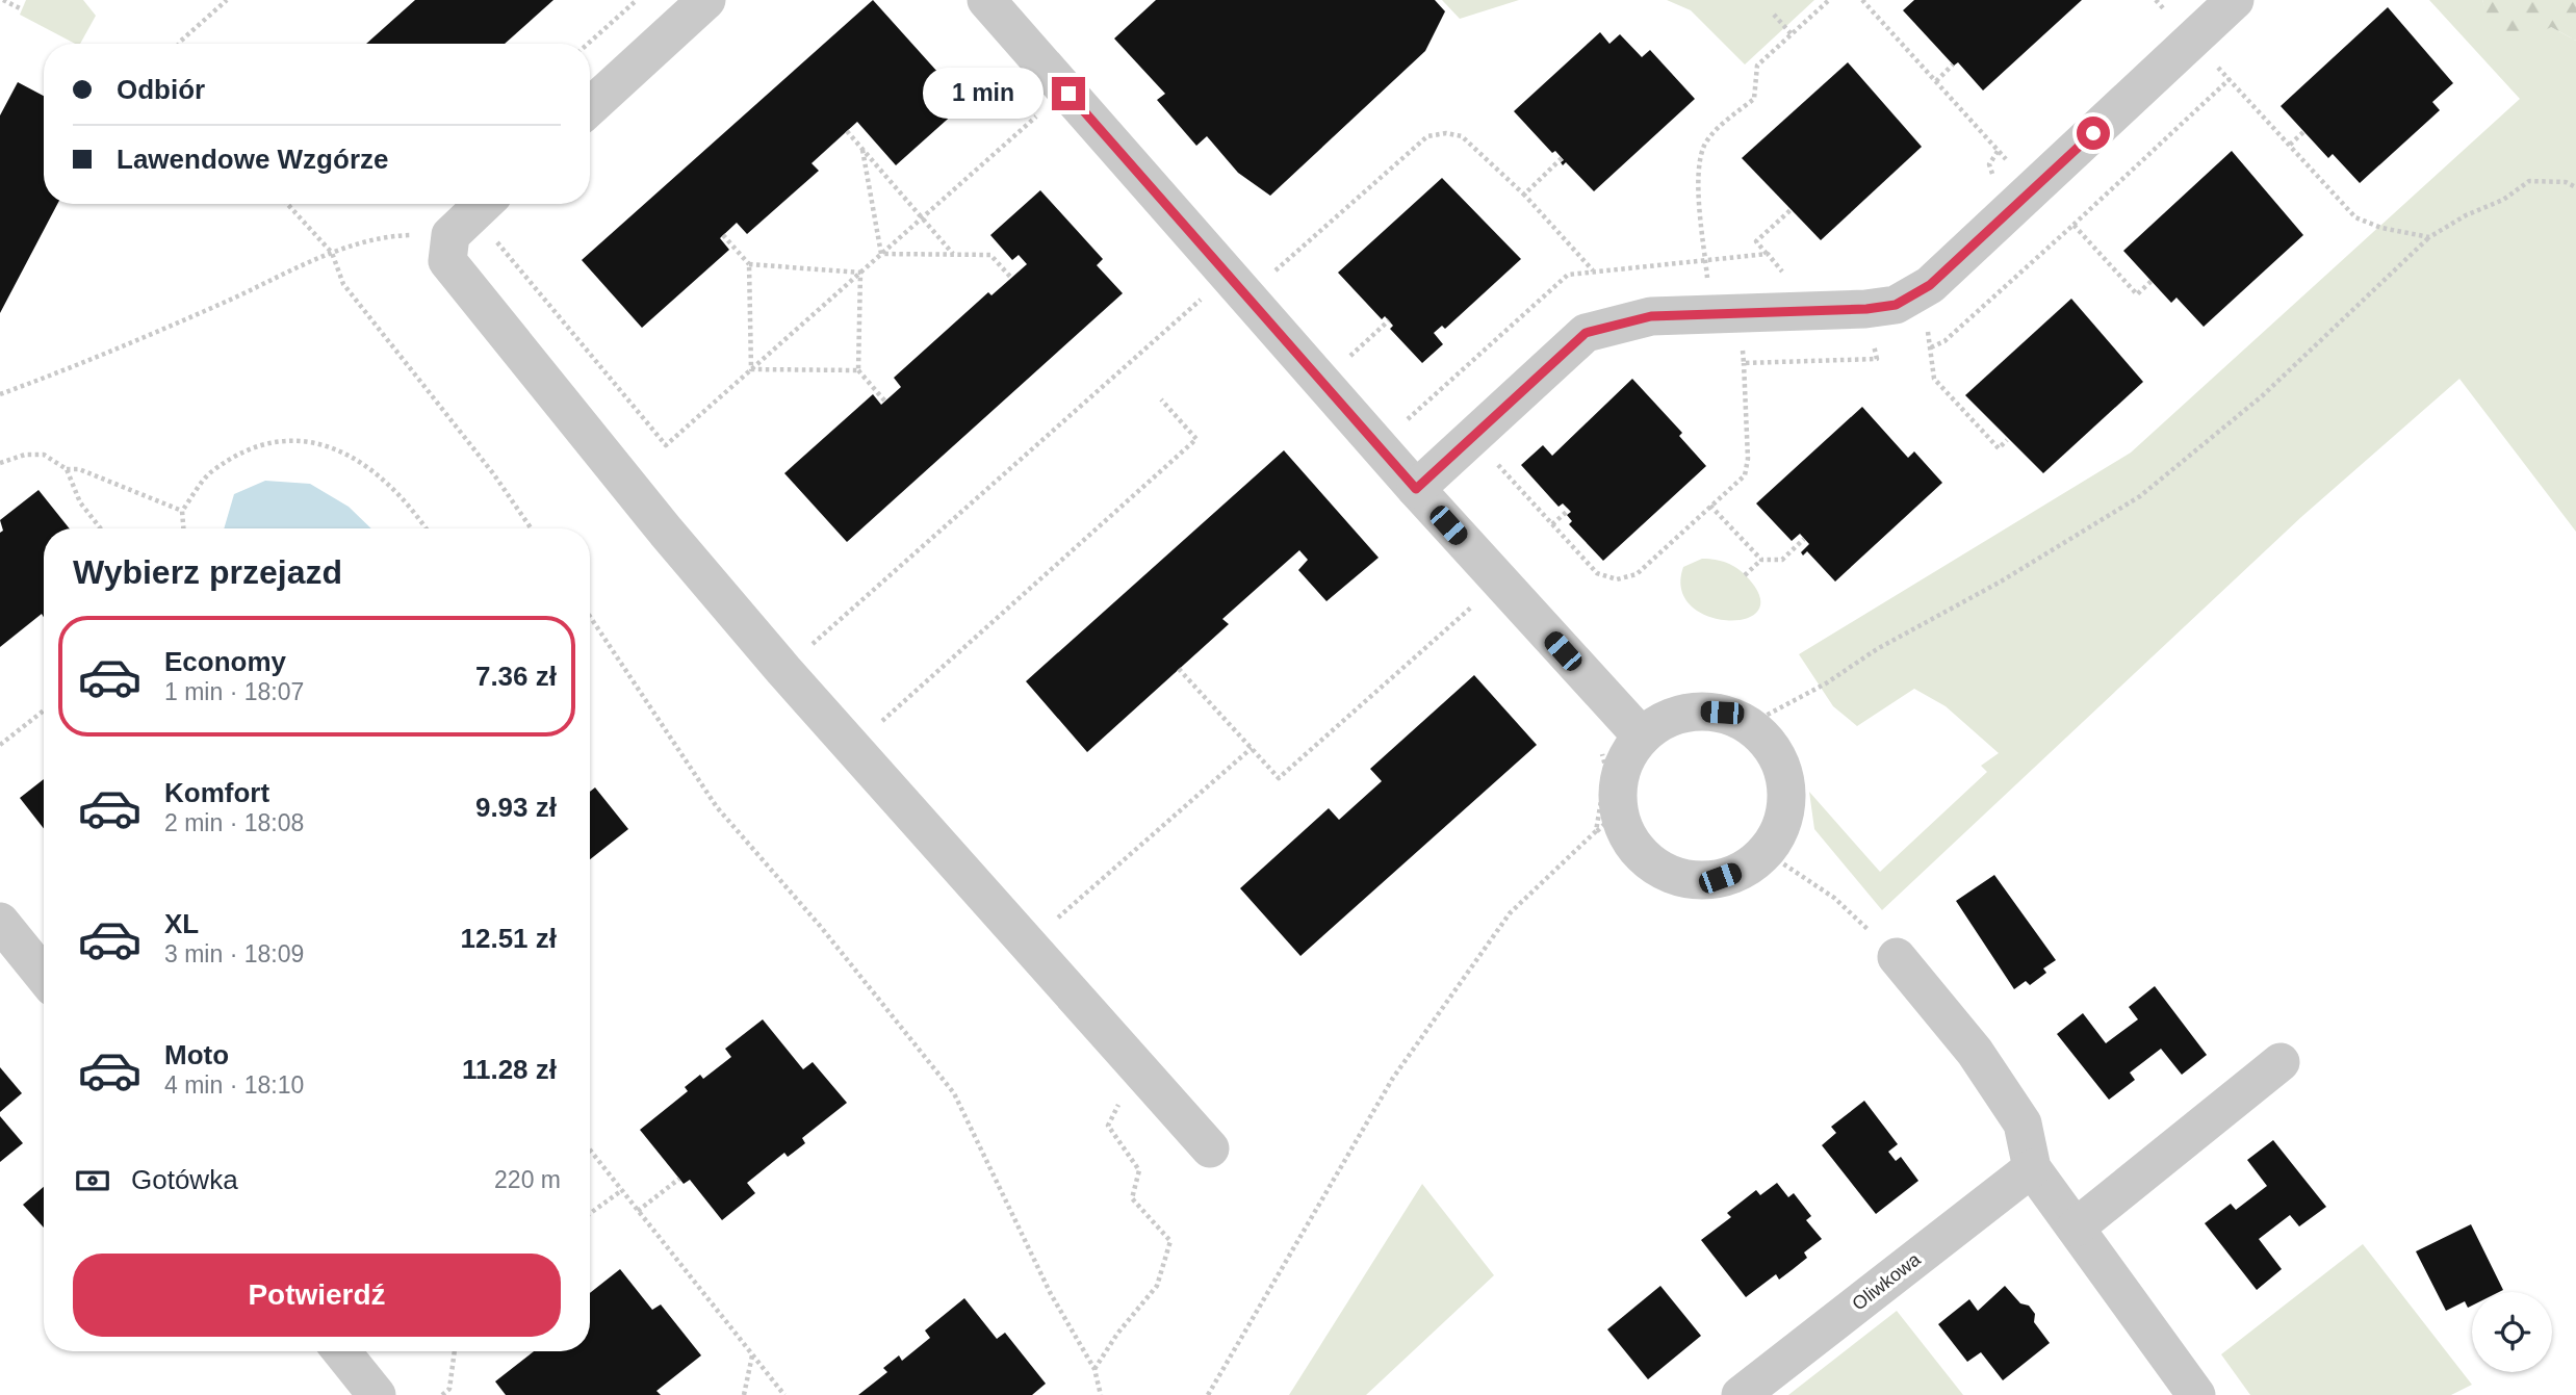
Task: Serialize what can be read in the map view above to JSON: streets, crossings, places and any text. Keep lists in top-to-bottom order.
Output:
{
  "streets": {
    "street": ["Oliwkowa"]
  },
  "page": {
    "banner": ["Odbiór", "Lawendowe Wzgórze"],
    "bubble": "1 min",
    "heading": "Wybierz przejazd",
    "list": [
      {
        "name": "Economy",
        "note": "1 min · 18:07",
        "value": "7.36 zł"
      },
      {
        "name": "Komfort",
        "note": "2 min · 18:08",
        "value": "9.93 zł"
      },
      {
        "name": "XL",
        "note": "3 min · 18:09",
        "value": "12.51 zł"
      },
      {
        "name": "Moto",
        "note": "4 min · 18:10",
        "value": "11.28 zł"
      }
    ],
    "pay": ["Gotówka", "220 m"],
    "buttons": "Potwierdź"
  }
}
